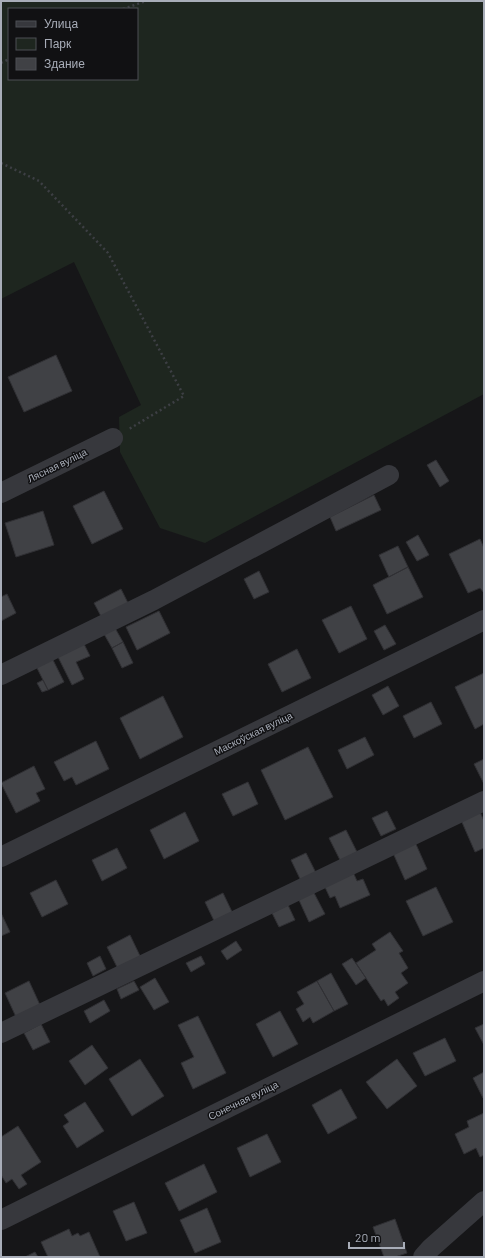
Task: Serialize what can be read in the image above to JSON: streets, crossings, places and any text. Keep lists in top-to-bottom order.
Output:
{
  "streets": {
    "street": ["Лясная вуліца", "Маскоўская вуліца", "Сонечная вуліца"]
  },
  "legend": ["Улица", "Парк", "Здание"],
  "scale_bar": "20 m"
}
